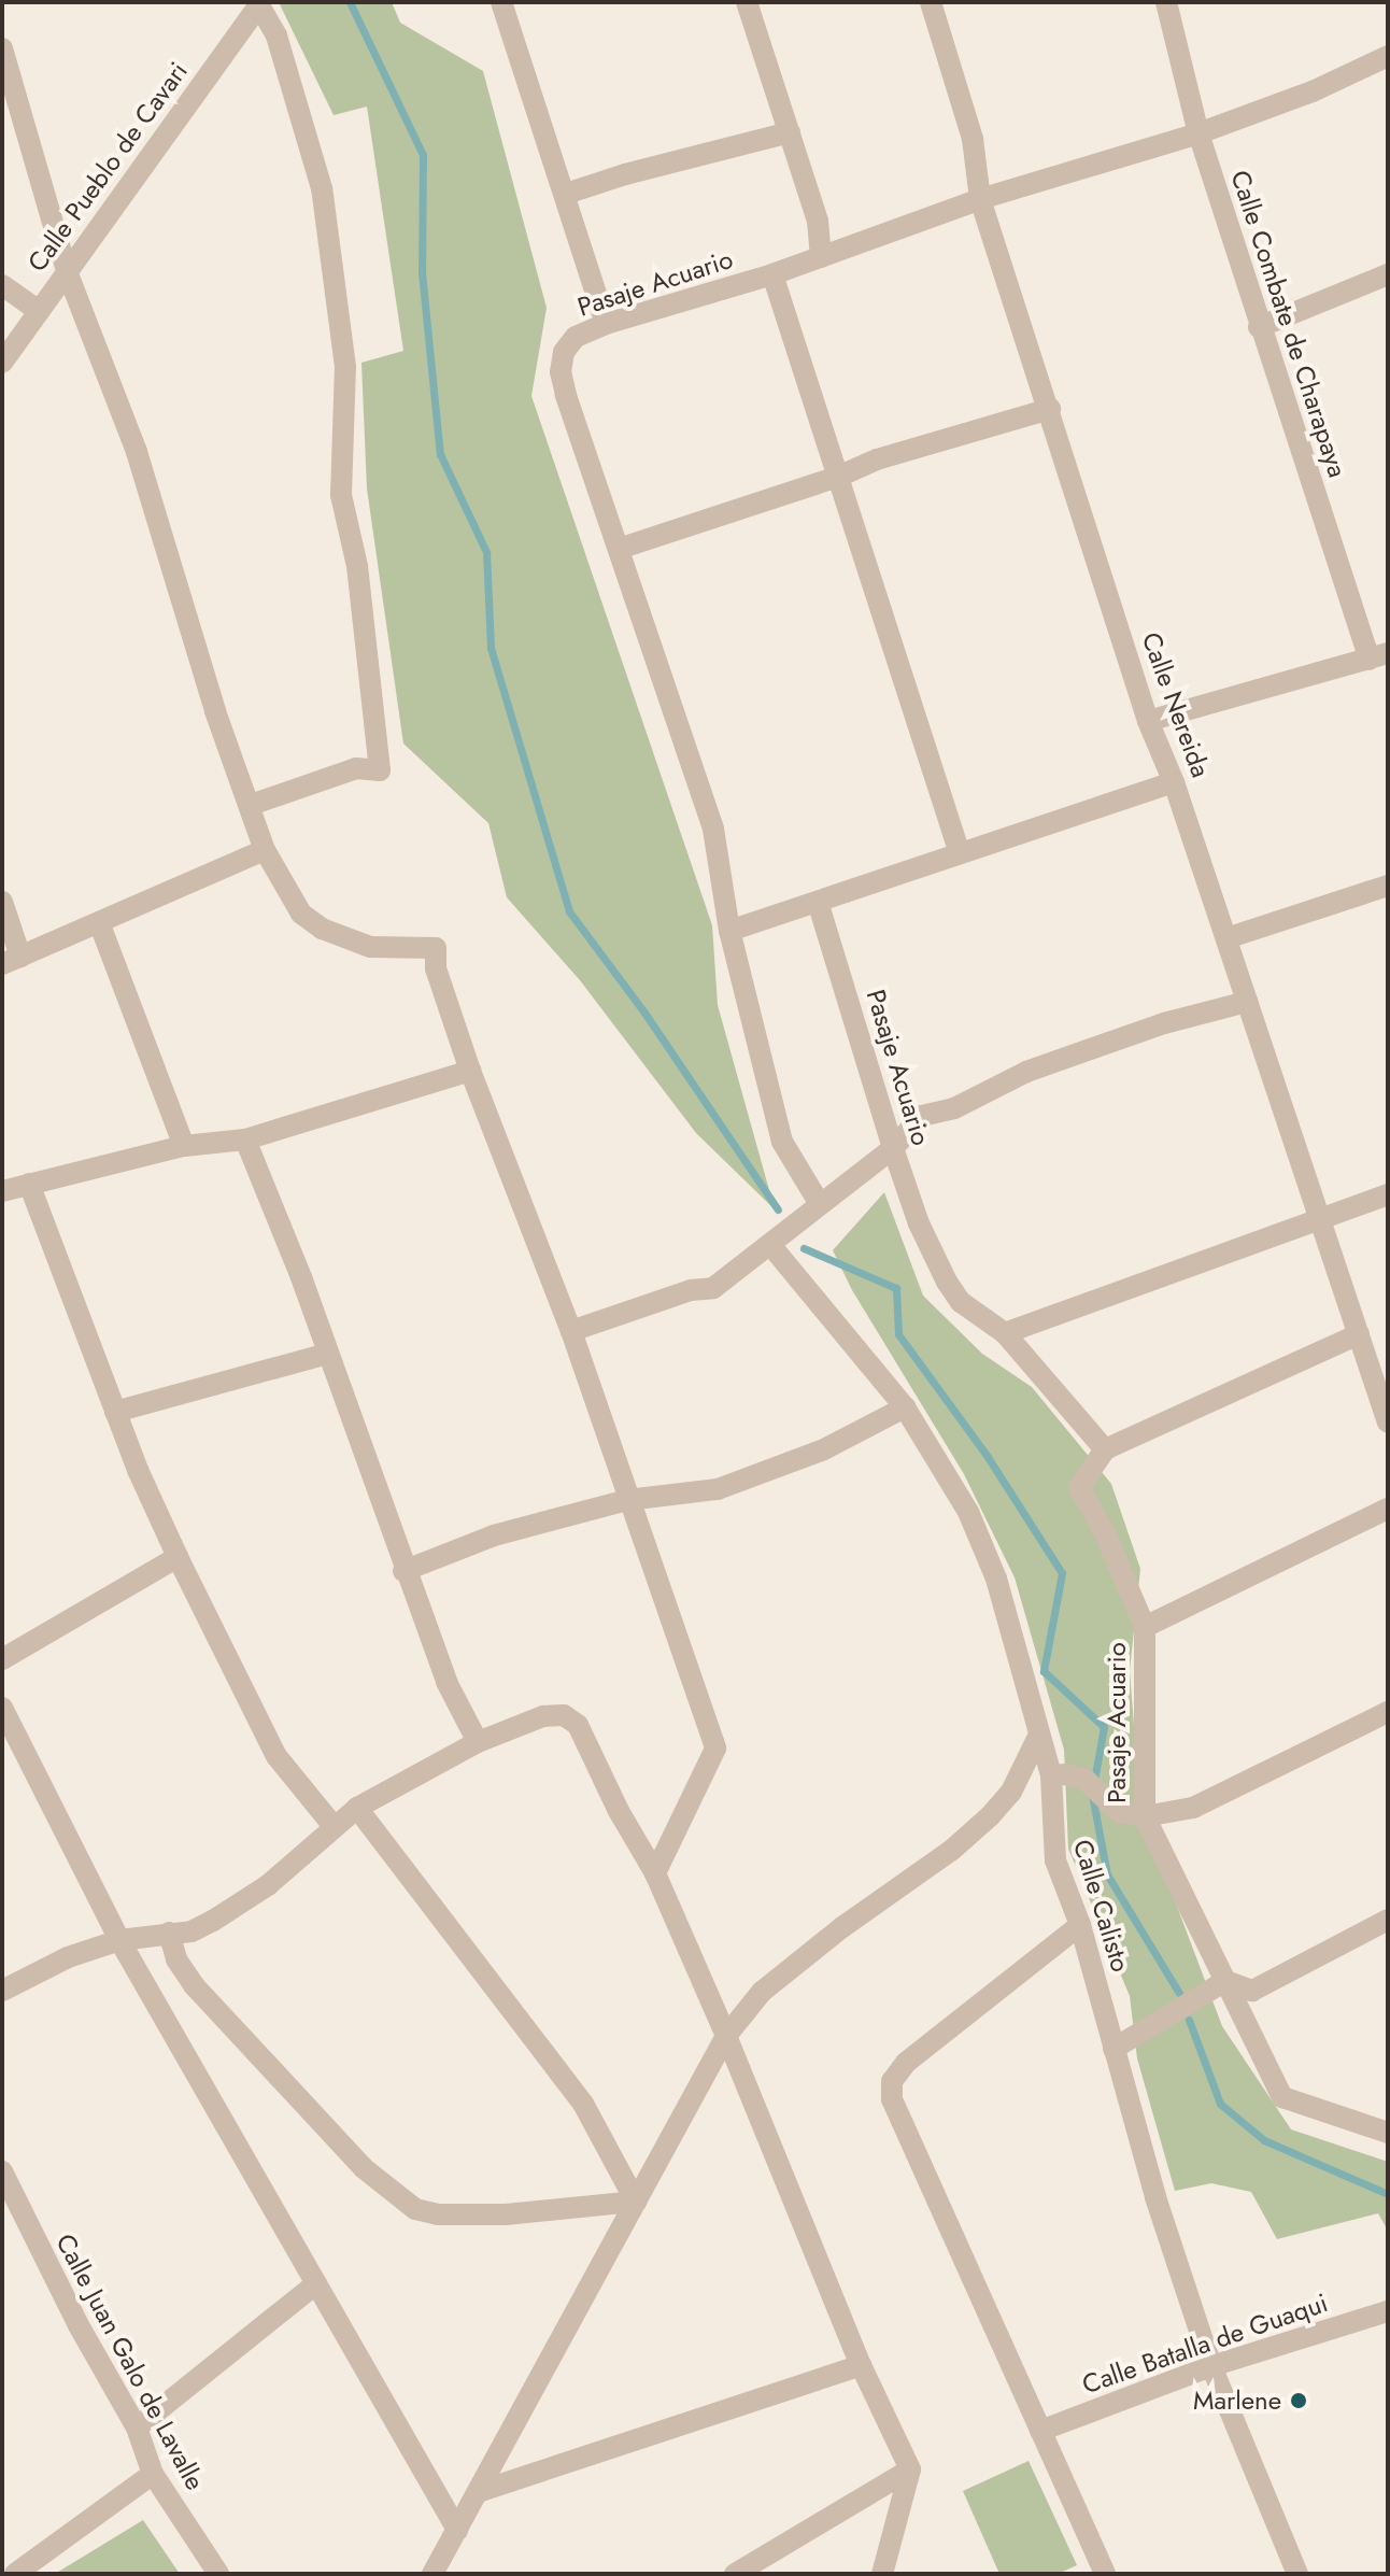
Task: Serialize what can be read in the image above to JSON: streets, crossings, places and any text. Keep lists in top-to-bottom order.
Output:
{
  "streets": {
    "street": [
      "Calle Pueblo de Cavari",
      "Pasaje Acuario",
      "Calle Combate de Charapaya",
      "Calle Nereida",
      "Calle Calisto",
      "Calle Batalla de Guaqui",
      "Calle Juan Galo de Lavalle"
    ]
  },
  "crossings": [
    ["Pasaje Acuario", "Calle Combate de Charapaya"],
    ["Pasaje Acuario", "Calle Nereida"],
    ["Calle Calisto", "Calle Batalla de Guaqui"]
  ],
  "places": ["Marlene"]
}
